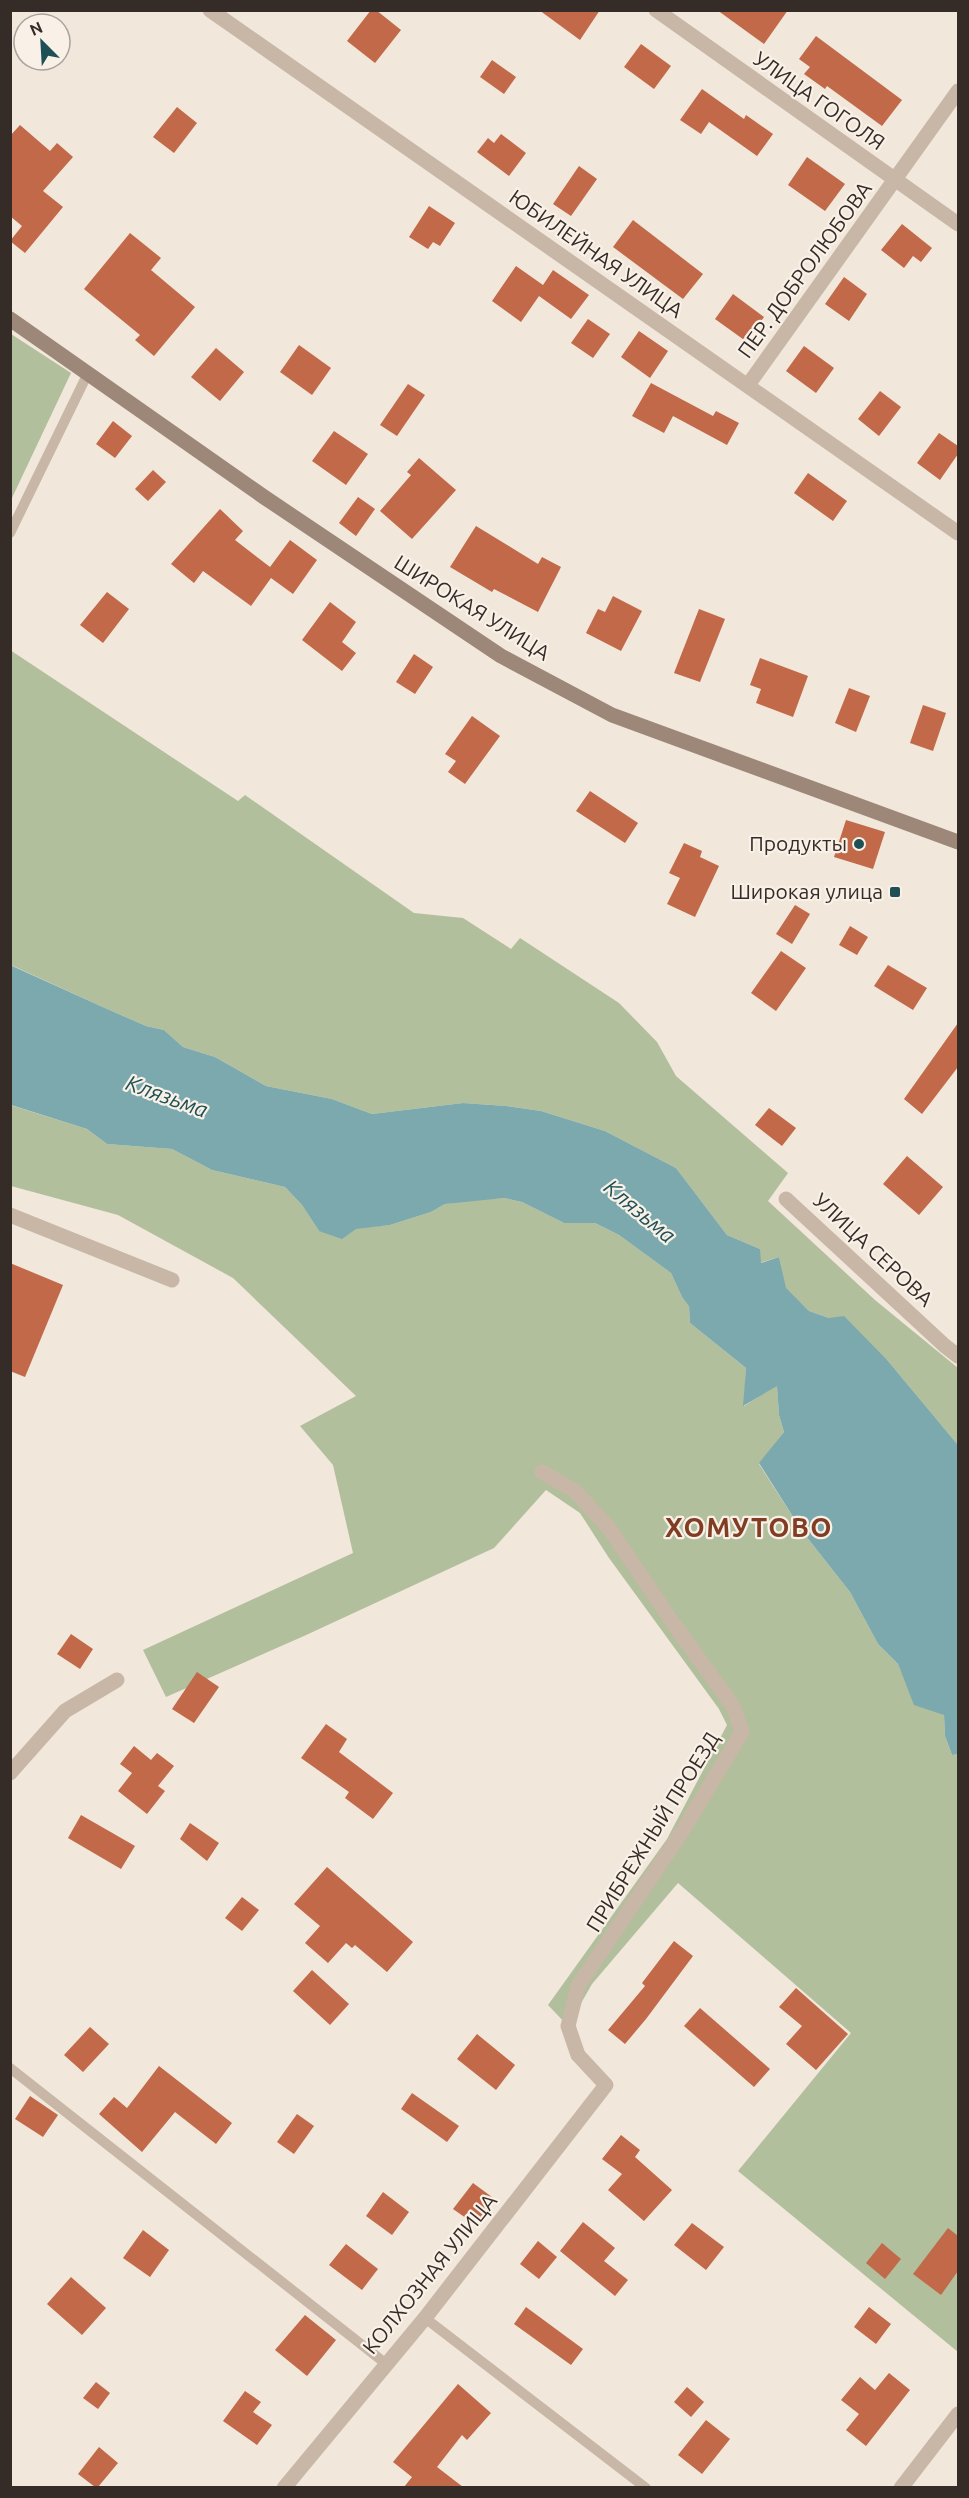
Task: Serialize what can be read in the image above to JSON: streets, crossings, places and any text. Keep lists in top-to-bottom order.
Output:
{
  "streets": {
    "street": [
      "УЛИЦА ГОГОЛЯ",
      "ЮБИЛЕЙНАЯ УЛИЦА",
      "ПЕР. ДОБРОЛЮБОВА",
      "ШИРОКАЯ УЛИЦА",
      "УЛИЦА СЕРОВА",
      "ПРИБРЕЖНЫЙ ПРОЕЗД",
      "КОЛХОЗНАЯ УЛИЦА"
    ]
  },
  "crossings": [
    ["УЛИЦА ГОГОЛЯ", "ПЕР. ДОБРОЛЮБОВА"],
    ["ЮБИЛЕЙНАЯ УЛИЦА", "ПЕР. ДОБРОЛЮБОВА"],
    ["ПРИБРЕЖНЫЙ ПРОЕЗД", "КОЛХОЗНАЯ УЛИЦА"]
  ],
  "districts": ["ХОМУТОВО"],
  "water": ["Клязьма"],
  "places": {
    "other": ["Продукты"],
    "transit": ["Широкая улица"]
  },
  "north": "top left"
}
